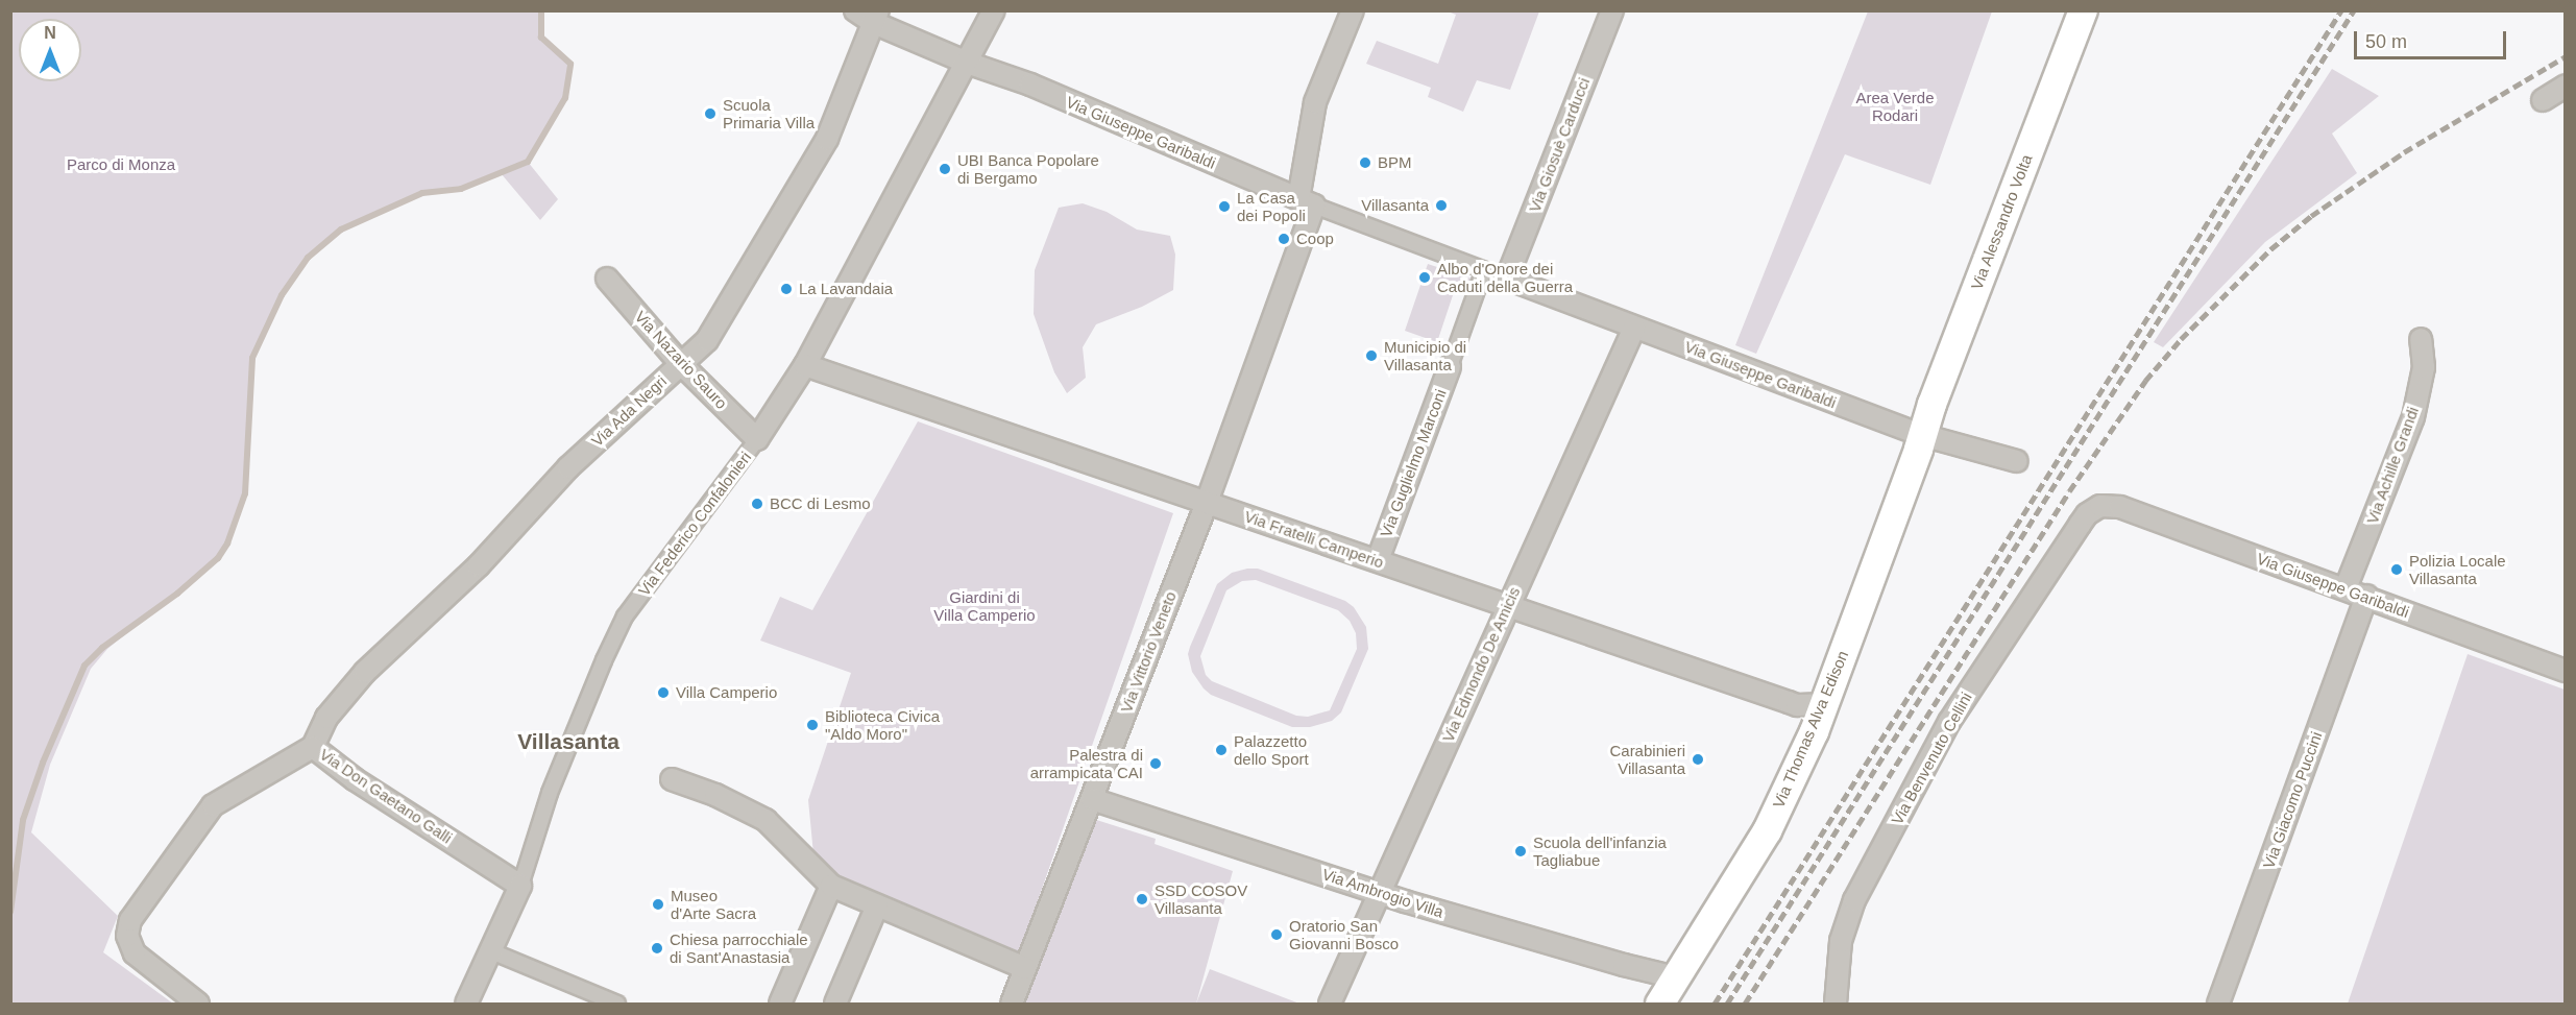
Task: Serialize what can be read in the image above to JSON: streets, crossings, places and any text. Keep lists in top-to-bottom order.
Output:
{
  "streets": {
    "main road": ["Via Alessandro Volta", "Via Thomas Alva Edison"],
    "street": [
      "Via Giuseppe Garibaldi",
      "Via Giosuè Carducci",
      "Via Nazario Sauro",
      "Via Ada Negri",
      "Via Guglielmo Marconi",
      "Via Achille Grandi",
      "Via Federico Confalonieri",
      "Via Fratelli Camperio",
      "Via Vittorio Veneto",
      "Via Edmondo De Amicis",
      "Via Benvenuto Cellini",
      "Via Don Gaetano Galli",
      "Via Giacomo Puccini",
      "Via Ambrogio Villa"
    ]
  },
  "crossings": [
    ["Via Giuseppe Garibaldi", "Via Giosuè Carducci"],
    ["Via Giuseppe Garibaldi", "Via Alessandro Volta"],
    ["Via Giuseppe Garibaldi", "Via Ada Negri"],
    ["Via Giuseppe Garibaldi", "Via Achille Grandi"],
    ["Via Giuseppe Garibaldi", "Via Federico Confalonieri"],
    ["Via Giuseppe Garibaldi", "Via Vittorio Veneto"],
    ["Via Giuseppe Garibaldi", "Via Edmondo De Amicis"],
    ["Via Giuseppe Garibaldi", "Via Thomas Alva Edison"],
    ["Via Giuseppe Garibaldi", "Via Benvenuto Cellini"],
    ["Via Giuseppe Garibaldi", "Via Giacomo Puccini"],
    ["Via Alessandro Volta", "Via Thomas Alva Edison"],
    ["Via Nazario Sauro", "Via Ada Negri"],
    ["Via Nazario Sauro", "Via Federico Confalonieri"],
    ["Via Ada Negri", "Via Don Gaetano Galli"],
    ["Via Guglielmo Marconi", "Via Fratelli Camperio"],
    ["Via Federico Confalonieri", "Via Fratelli Camperio"],
    ["Via Federico Confalonieri", "Via Don Gaetano Galli"],
    ["Via Fratelli Camperio", "Via Vittorio Veneto"],
    ["Via Fratelli Camperio", "Via Edmondo De Amicis"],
    ["Via Fratelli Camperio", "Via Thomas Alva Edison"],
    ["Via Vittorio Veneto", "Via Ambrogio Villa"],
    ["Via Edmondo De Amicis", "Via Ambrogio Villa"],
    ["Via Thomas Alva Edison", "Via Ambrogio Villa"]
  ],
  "districts": ["Villasanta"],
  "parks": ["Area Verde Rodari", "Parco di Monza", "Giardini di Villa Camperio"],
  "places": [
    "Scuola Primaria Villa",
    "BPM",
    "UBI Banca Popolare di Bergamo",
    "Villasanta",
    "La Casa dei Popoli",
    "Coop",
    "Albo d'Onore dei Caduti della Guerra",
    "La Lavandaia",
    "Municipio di Villasanta",
    "BCC di Lesmo",
    "Polizia Locale Villasanta",
    "Villa Camperio",
    "Biblioteca Civica \"Aldo Moro\"",
    "Palazzetto dello Sport",
    "Carabinieri Villasanta",
    "Palestra di arrampicata CAI",
    "Scuola dell'infanzia Tagliabue",
    "SSD COSOV Villasanta",
    "Museo d'Arte Sacra",
    "Oratorio San Giovanni Bosco",
    "Chiesa parrocchiale di Sant'Anastasia"
  ],
  "scale_bar": "50 m",
  "north": "top"
}
